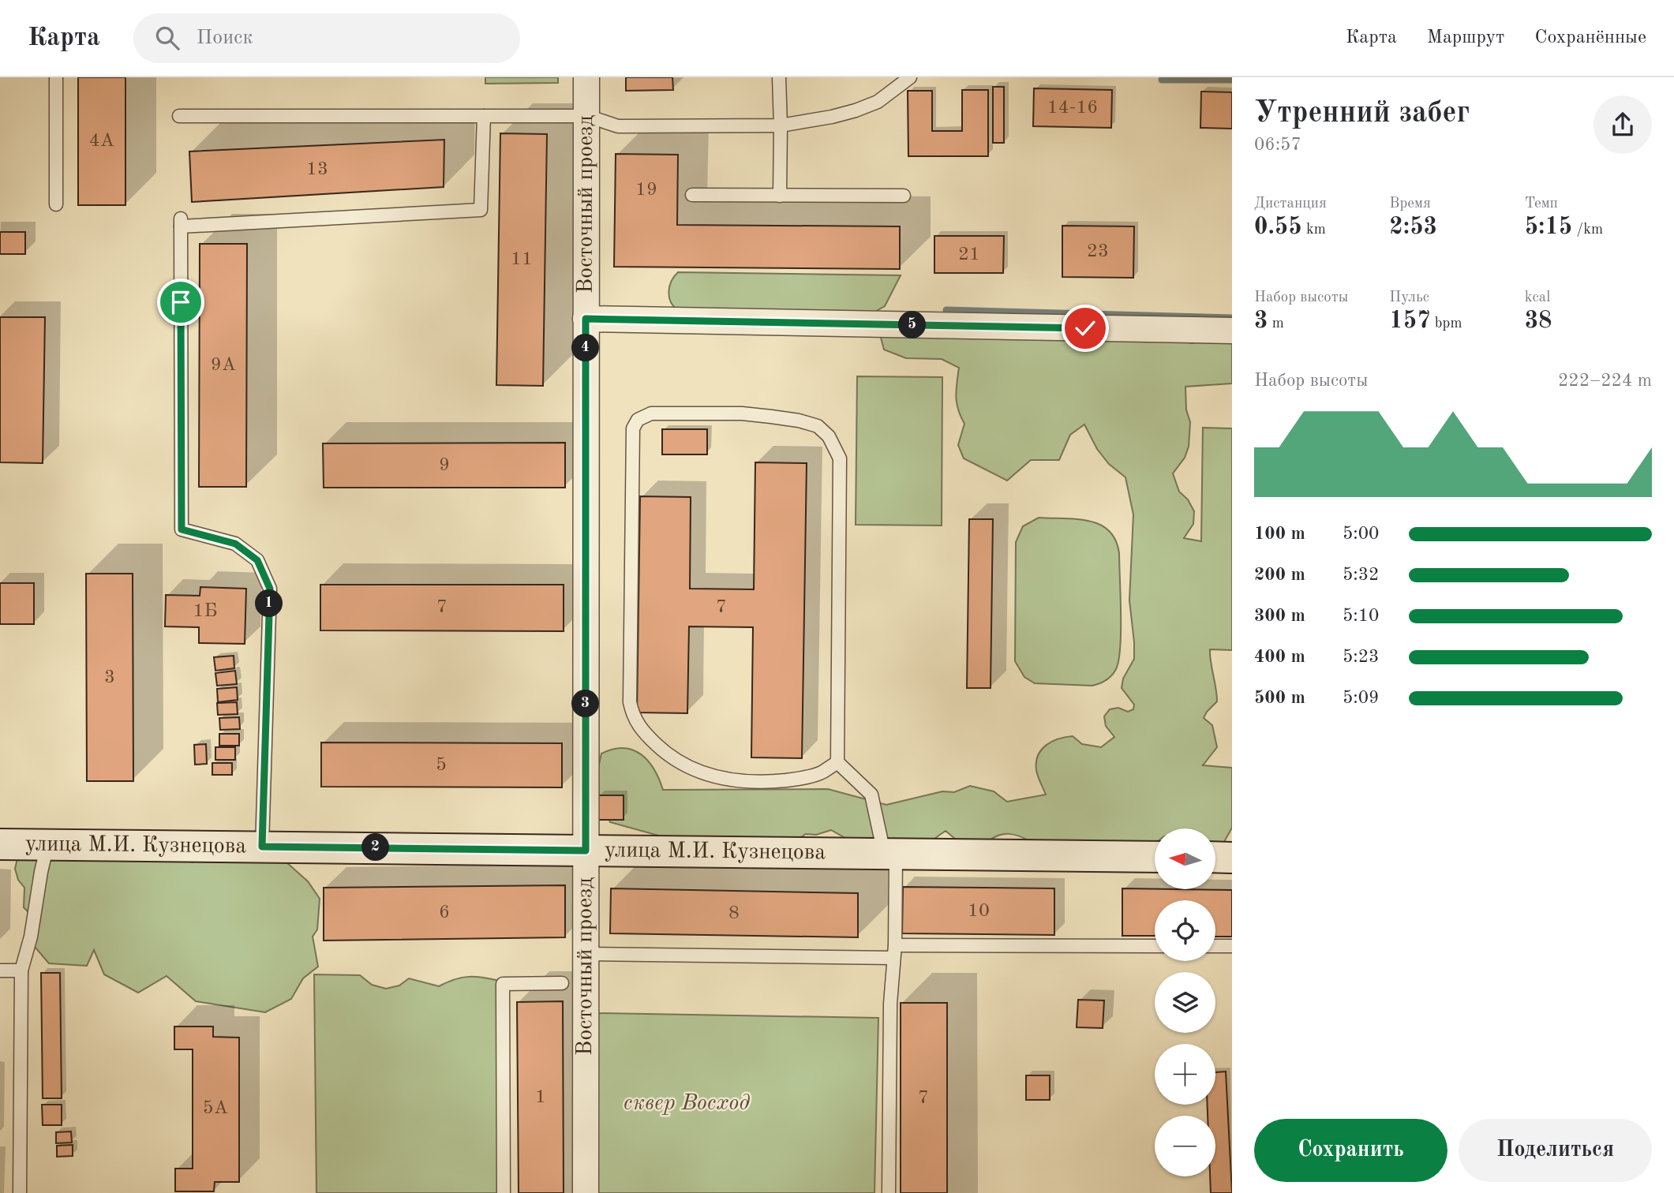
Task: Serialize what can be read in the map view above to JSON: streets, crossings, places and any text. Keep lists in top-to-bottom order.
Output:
{
  "streets": {
    "street": ["Восточный проезд", "улица М.И. Кузнецова"]
  },
  "crossings": [
    ["Восточный проезд", "улица М.И. Кузнецова"]
  ],
  "parks": ["сквер Восход"],
  "house_numbers": [
    "14-16",
    "4А",
    "13",
    "19",
    "23",
    "21",
    "11",
    "9А",
    "9",
    "7",
    "7",
    "1Б",
    "3",
    "5",
    "10",
    "6",
    "8",
    "1",
    "7",
    "5А"
  ],
  "north": "left",
  "page": {
    "header": "Карта",
    "search": "Поиск",
    "nav": ["Карта", "Маршрут", "Сохранённые"],
    "heading": ["Утренний забег", "06:57"],
    "stats": [
      ["Дистанция", "0.55 km"],
      ["Время", "2:53"],
      ["Темп", "5:15 /km"],
      ["Набор высоты", "3 m"],
      ["Пульс", "157 bpm"],
      ["kcal", "38"]
    ],
    "pins": [
      "5",
      "4",
      "1",
      "3",
      "2"
    ],
    "chart": ["Набор высоты", "222–224 m"],
    "list": [
      {
        "name": "100 m",
        "note": "5:00"
      },
      {
        "name": "200 m",
        "note": "5:32"
      },
      {
        "name": "300 m",
        "note": "5:10"
      },
      {
        "name": "400 m",
        "note": "5:23"
      },
      {
        "name": "500 m",
        "note": "5:09"
      }
    ],
    "map_buttons": ["+", "−"],
    "buttons": ["Сохранить", "Поделиться"]
  }
}
